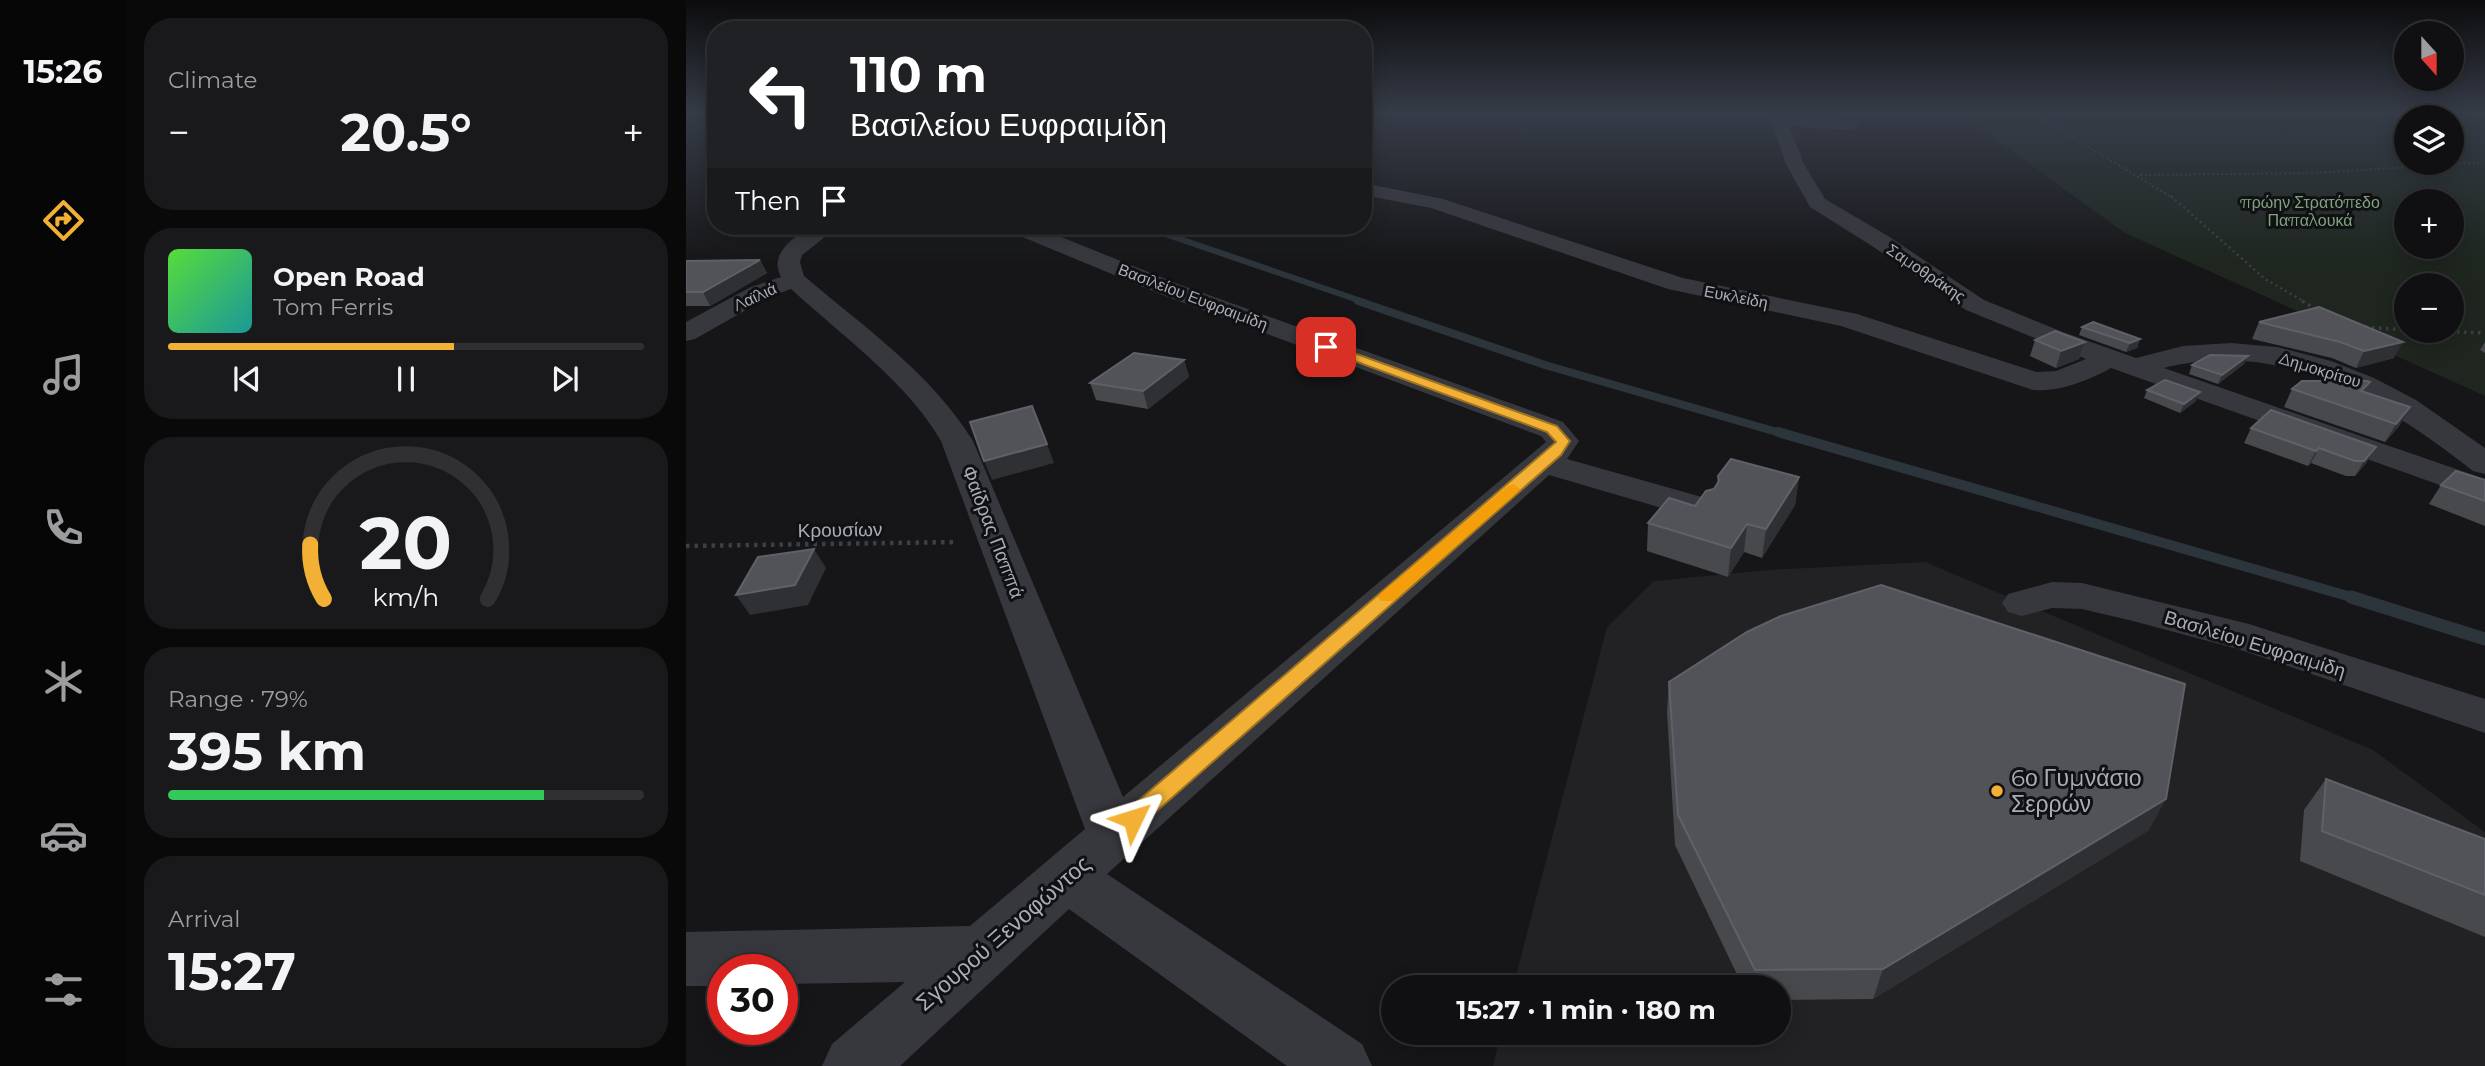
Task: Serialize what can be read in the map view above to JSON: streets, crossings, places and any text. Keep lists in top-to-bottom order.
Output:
{
  "streets": {
    "street": [
      "Σαμοθράκης",
      "Λαϊλιά",
      "Βασιλείου Ευφραιμίδη",
      "Ευκλείδη",
      "Δημοκρίτου",
      "Φαίδρας Παππά",
      "Σγουρού Ξενοφώντος"
    ],
    "path": ["Κρουσίων"]
  },
  "crossings": [
    ["Σαμοθράκης", "Ευκλείδη"],
    ["Σαμοθράκης", "Δημοκρίτου"],
    ["Λαϊλιά", "Φαίδρας Παππά"],
    ["Βασιλείου Ευφραιμίδη", "Σγουρού Ξενοφώντος"],
    ["Ευκλείδη", "Δημοκρίτου"],
    ["Κρουσίων", "Φαίδρας Παππά"],
    ["Φαίδρας Παππά", "Σγουρού Ξενοφώντος"]
  ],
  "parks": ["πρώην Στρατόπεδο Παπαλουκά"],
  "places": ["6ο Γυμνάσιο Σερρών"],
  "north": "bottom",
  "page": {
    "tabs": "15:26",
    "tile": [
      "Climate",
      ["Range · 79%", "395 km"],
      ["Arrival", "15:27"]
    ],
    "map_buttons": ["+", "−"],
    "turn": ["110 m", "Βασιλείου Ευφραιμίδη"],
    "heat": ["−", "20.5°", "+"],
    "then": "Then",
    "song": ["Open Road", "Tom Ferris"],
    "limit": "30",
    "trip": "15:27 · 1 min · 180 m",
    "gauge": ["20", "km/h"]
  }
}
